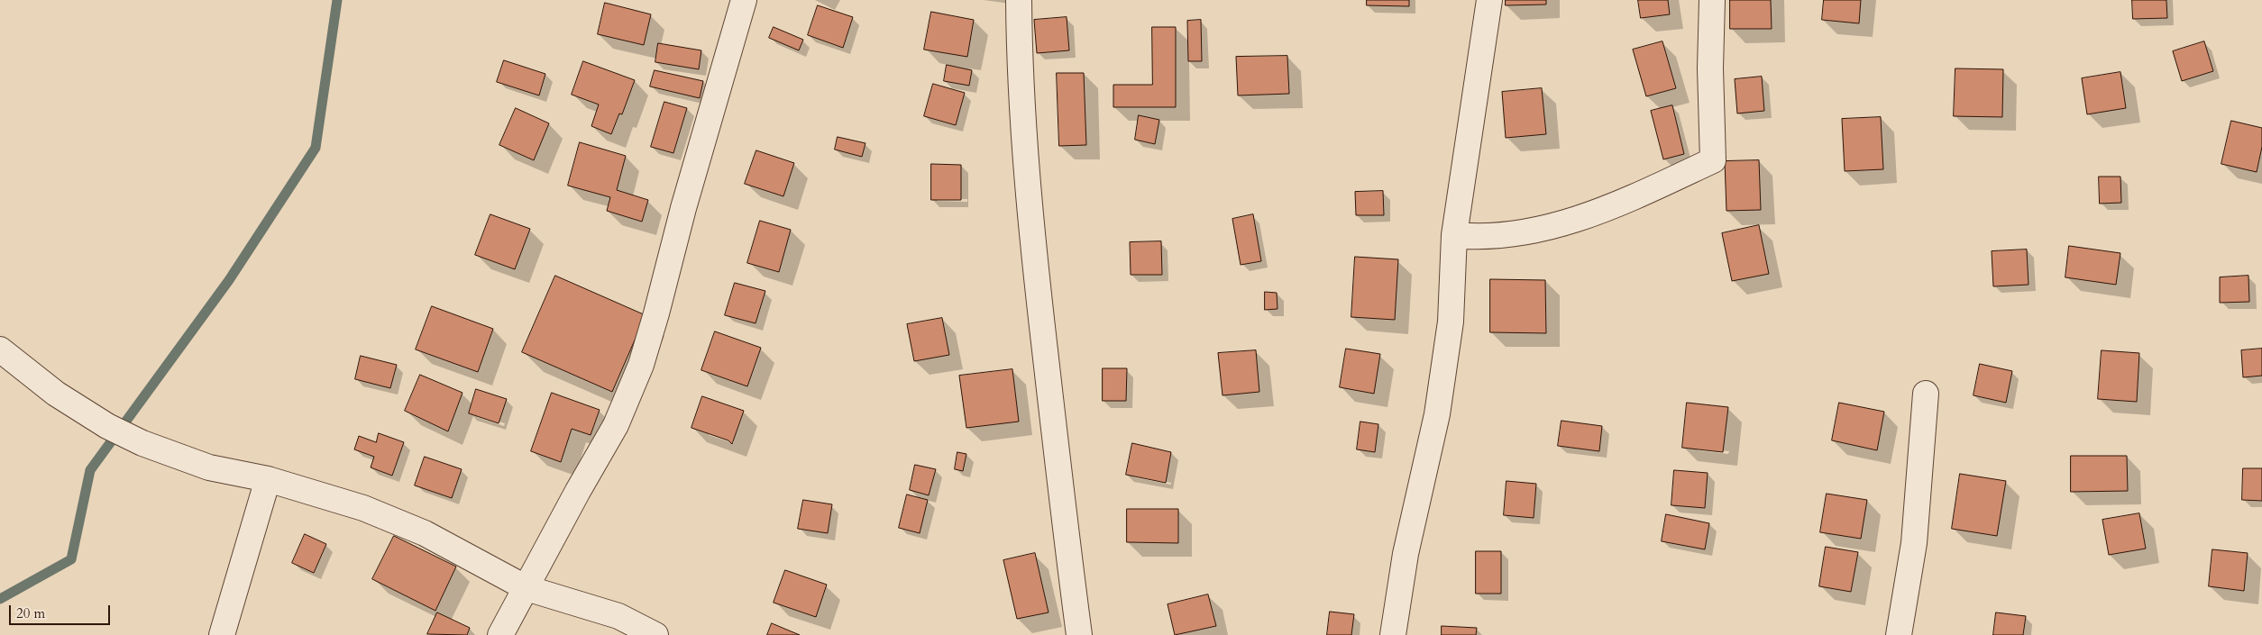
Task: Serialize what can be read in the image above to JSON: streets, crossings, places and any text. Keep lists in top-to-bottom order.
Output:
{
  "scale_bar": "20 m"
}
